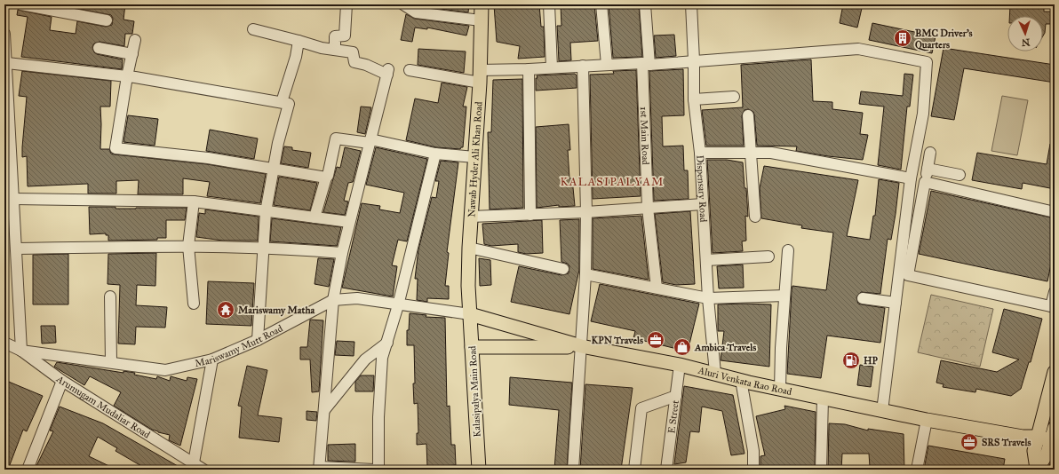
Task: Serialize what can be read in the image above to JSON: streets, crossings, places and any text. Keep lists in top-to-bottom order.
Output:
{
  "streets": {
    "main road": ["Nawab Hyder Ali Khan Road", "Aluri Venkata Rao Road", "Kalasipalya Main Road"],
    "street": [
      "1st Main Road",
      "Dispensary Road",
      "Mariswamy Mutt Road",
      "Arumugam Mudaliar Road",
      "E Street"
    ]
  },
  "crossings": [
    ["Nawab Hyder Ali Khan Road", "Mariswamy Mutt Road"],
    ["Nawab Hyder Ali Khan Road", "Aluri Venkata Rao Road"],
    ["Nawab Hyder Ali Khan Road", "Kalasipalya Main Road"],
    ["Dispensary Road", "Aluri Venkata Rao Road"],
    ["Mariswamy Mutt Road", "Aluri Venkata Rao Road"],
    ["Mariswamy Mutt Road", "Kalasipalya Main Road"],
    ["Mariswamy Mutt Road", "Arumugam Mudaliar Road"],
    ["Aluri Venkata Rao Road", "Kalasipalya Main Road"],
    ["Aluri Venkata Rao Road", "E Street"]
  ],
  "districts": ["KALASIPALYAM"],
  "places": {
    "building": ["BMC Driver's Quarters"],
    "temple": ["Mariswamy Matha"],
    "office": ["KPN Travels", "SRS Travels"],
    "shop": ["Ambica Travels"],
    "fuel station": ["HP"]
  },
  "north": "bottom"
}
